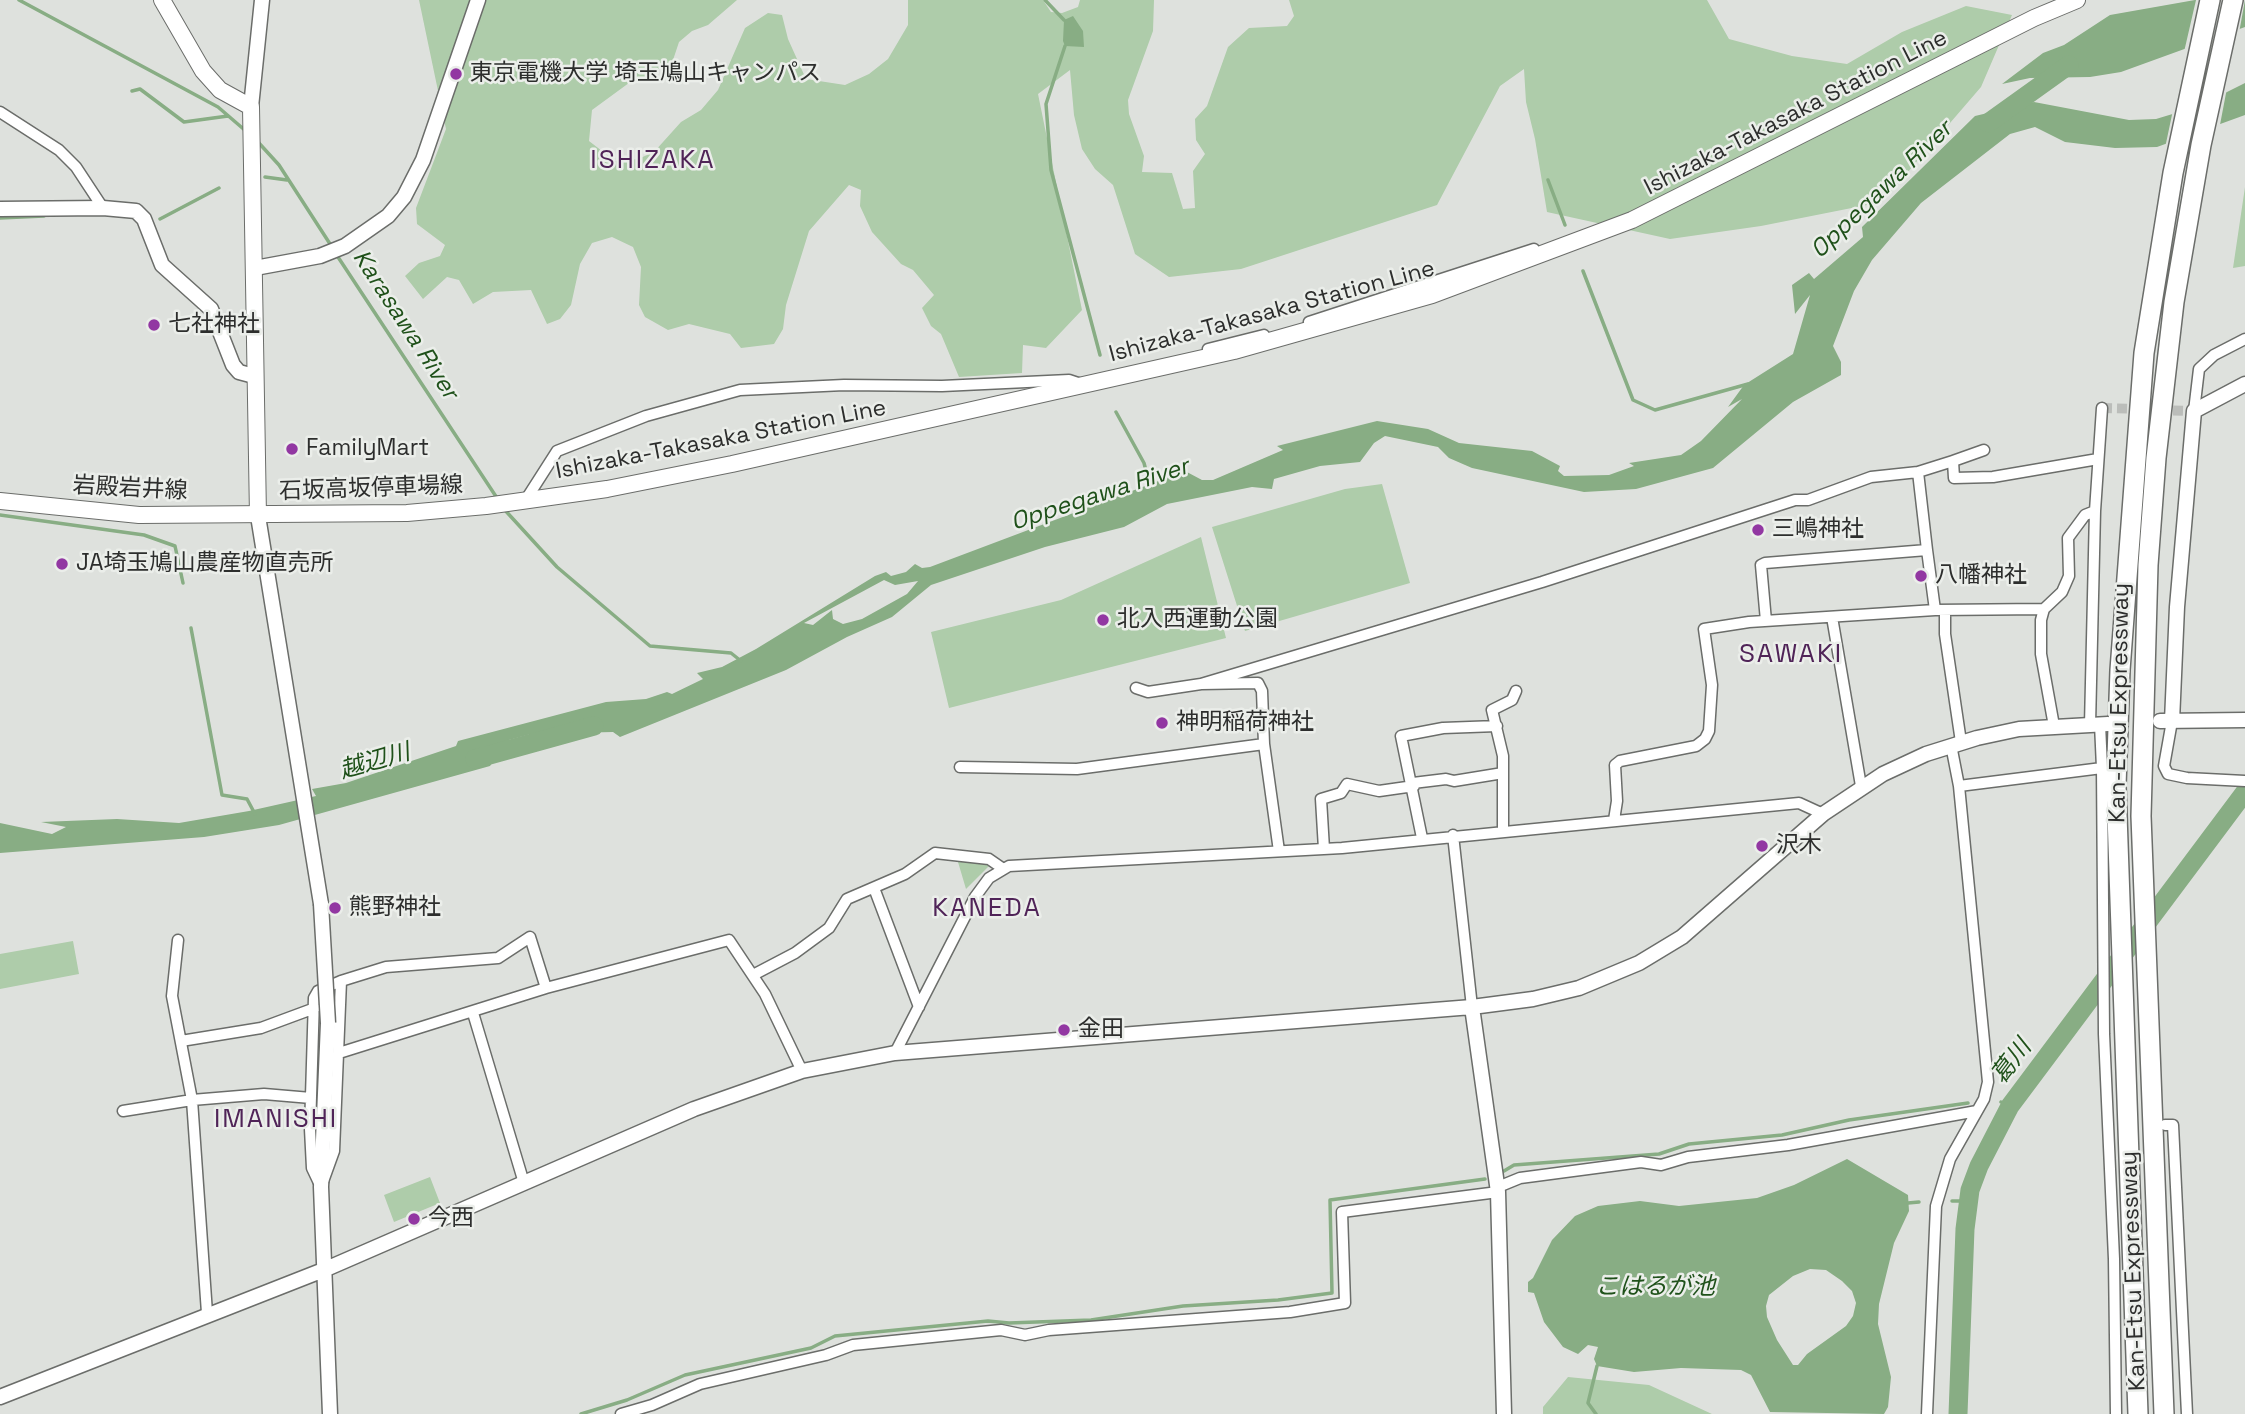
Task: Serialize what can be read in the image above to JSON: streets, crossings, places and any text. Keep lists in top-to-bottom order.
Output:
{
  "streets": {
    "highway": ["Kan-Etsu Expressway"],
    "main road": ["Ishizaka-Takasaka Station Line", "岩殿岩井線", "石坂高坂停車場線"]
  },
  "crossings": [
    ["Ishizaka-Takasaka Station Line", "石坂高坂停車場線"],
    ["岩殿岩井線", "石坂高坂停車場線"]
  ],
  "districts": [
    "ISHIZAKA",
    "SAWAKI",
    "KANEDA",
    "IMANISHI"
  ],
  "water": [
    "Oppegawa River",
    "Karasawa River",
    "越辺川",
    "葛川",
    "こはるが池"
  ],
  "places": [
    "東京電機大学 埼玉鳩山キャンパス",
    "七社神社",
    "FamilyMart",
    "三嶋神社",
    "JA埼玉鳩山農産物直売所",
    "八幡神社",
    "北入西運動公園",
    "神明稲荷神社",
    "沢木",
    "熊野神社",
    "金田",
    "今西"
  ]
}
